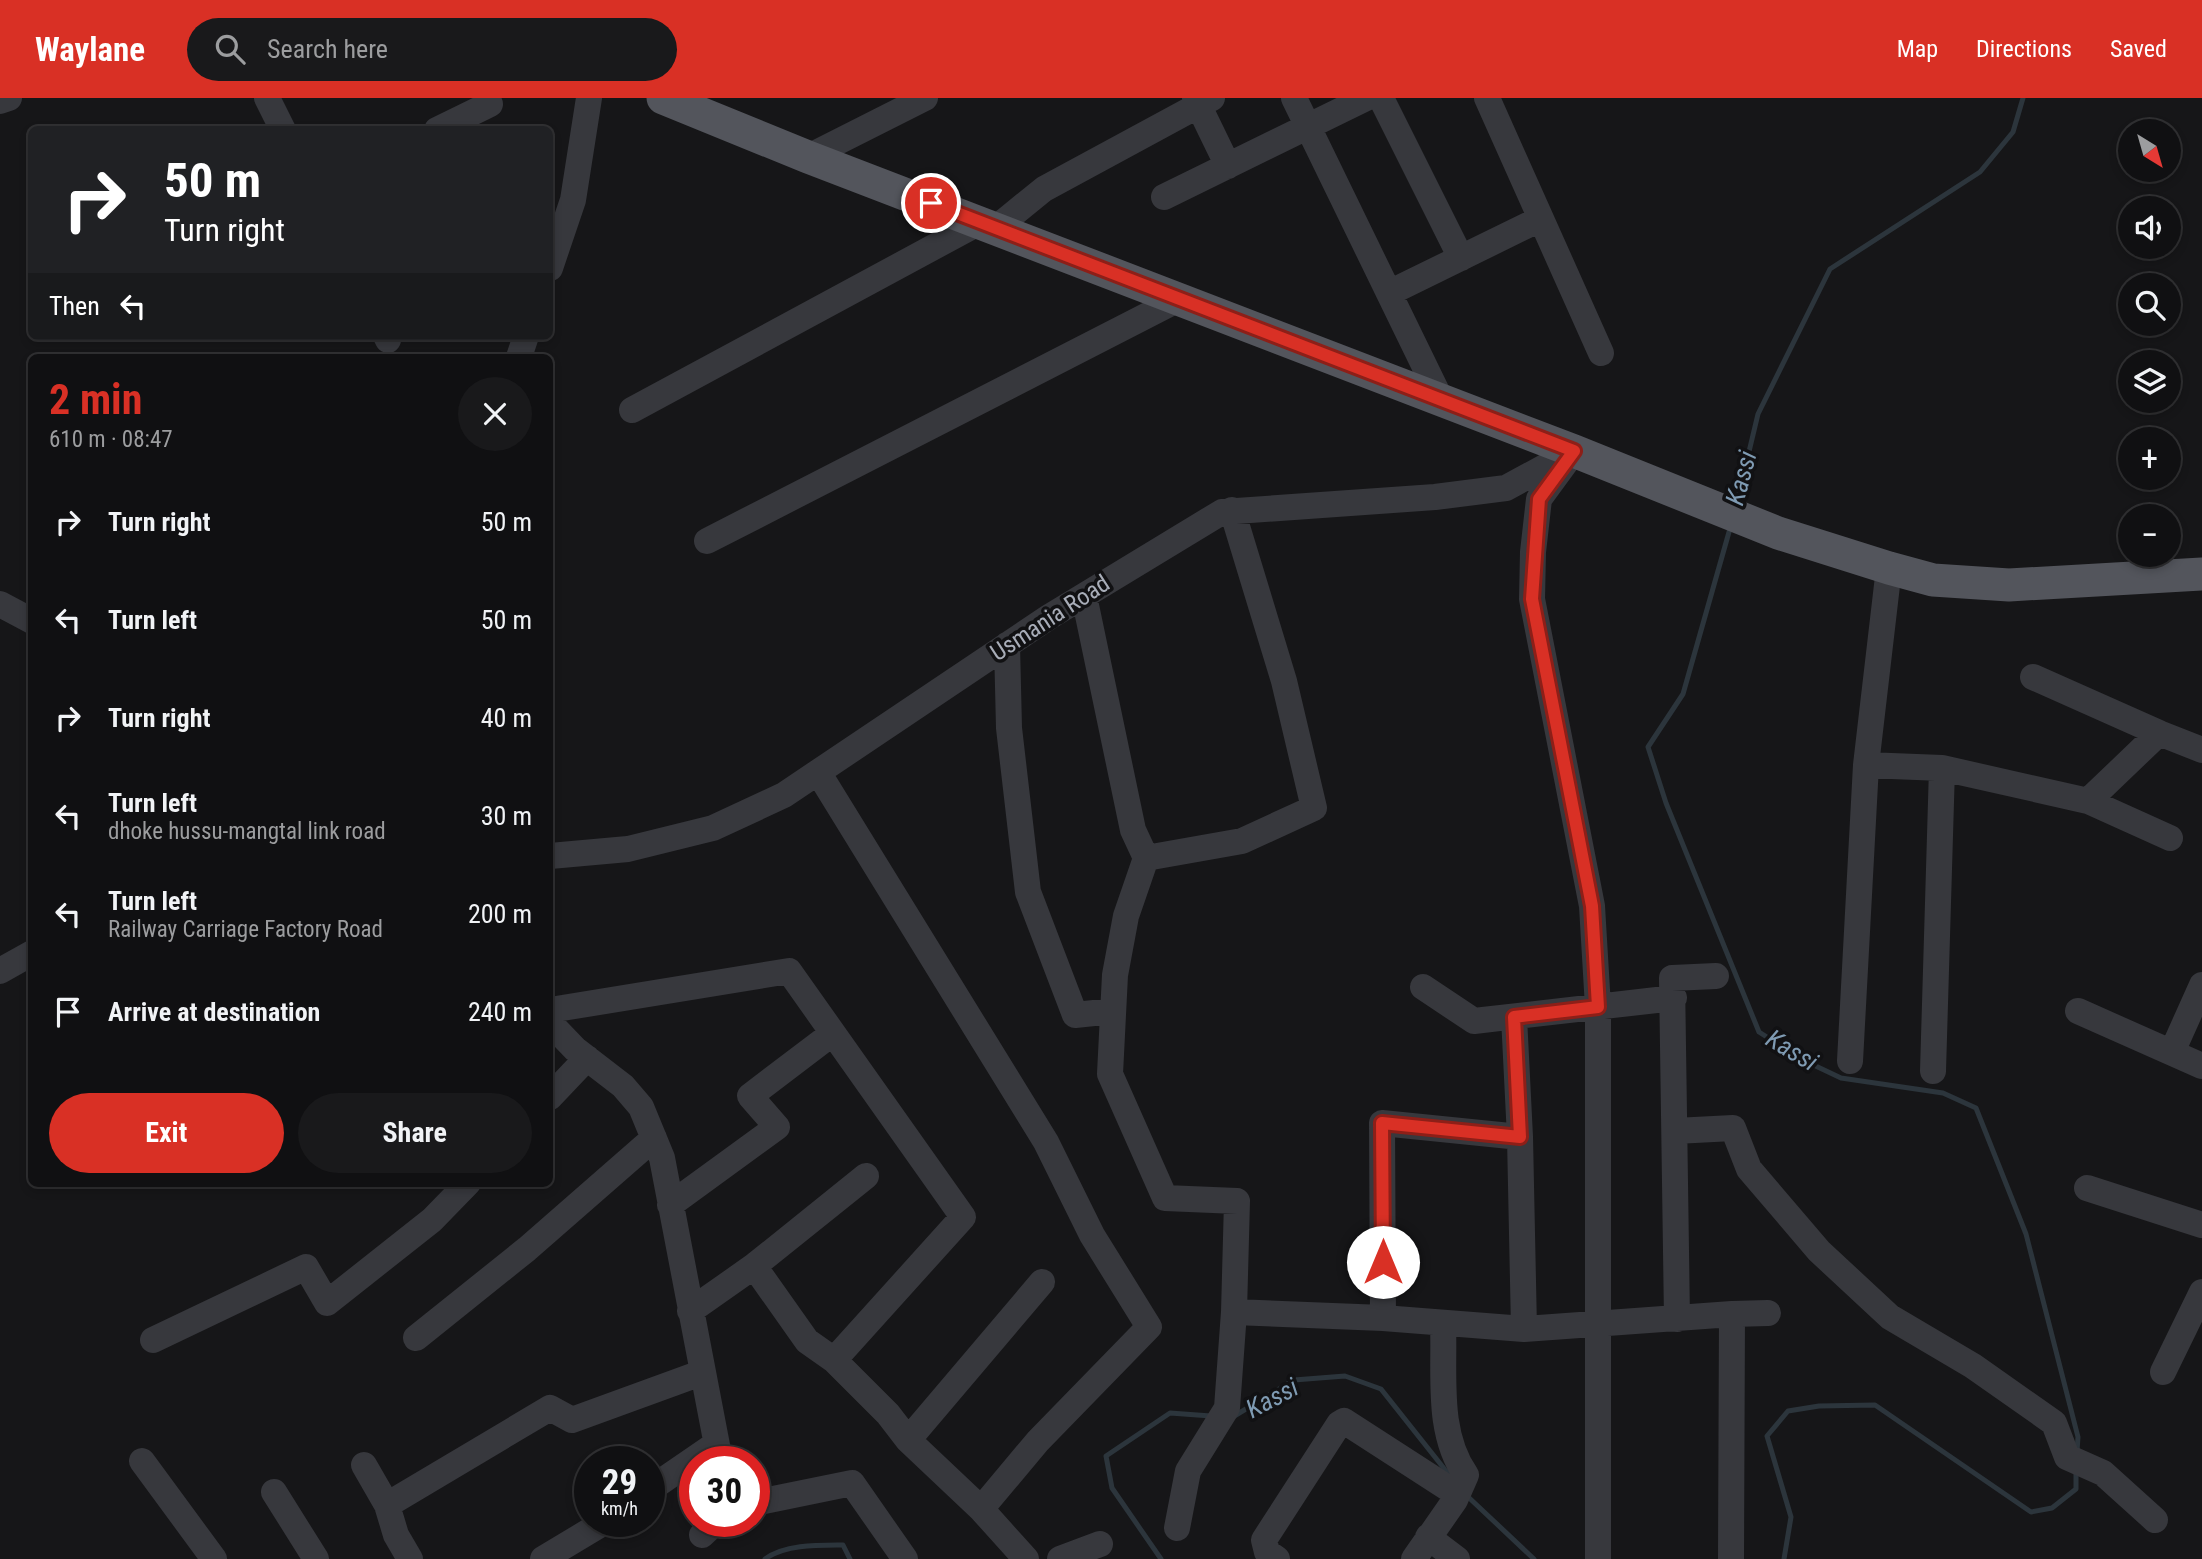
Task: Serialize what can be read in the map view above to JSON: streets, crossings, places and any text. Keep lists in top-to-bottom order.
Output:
{
  "streets": {
    "street": ["Usmania Road"]
  },
  "water": ["Kassi"],
  "north": "bottom right",
  "page": {
    "header": "Waylane",
    "search": "Search here",
    "nav": ["Map", "Directions", "Saved"],
    "map_buttons": ["+", "−"],
    "turn": ["50 m", "Turn right"],
    "then": "Then",
    "heading": ["2 min", "610 m · 08:47"],
    "list": [
      {
        "name": "Turn right",
        "value": "50 m"
      },
      {
        "name": "Turn left",
        "value": "50 m"
      },
      {
        "name": "Turn right",
        "value": "40 m"
      },
      {
        "name": "Turn left",
        "note": "dhoke hussu-mangtal link road",
        "value": "30 m"
      },
      {
        "name": "Turn left",
        "note": "Railway Carriage Factory Road",
        "value": "200 m"
      },
      {
        "name": "Arrive at destination",
        "value": "240 m"
      }
    ],
    "buttons": ["Exit", "Share"],
    "speed": "29 km/h",
    "limit": "30"
  }
}
